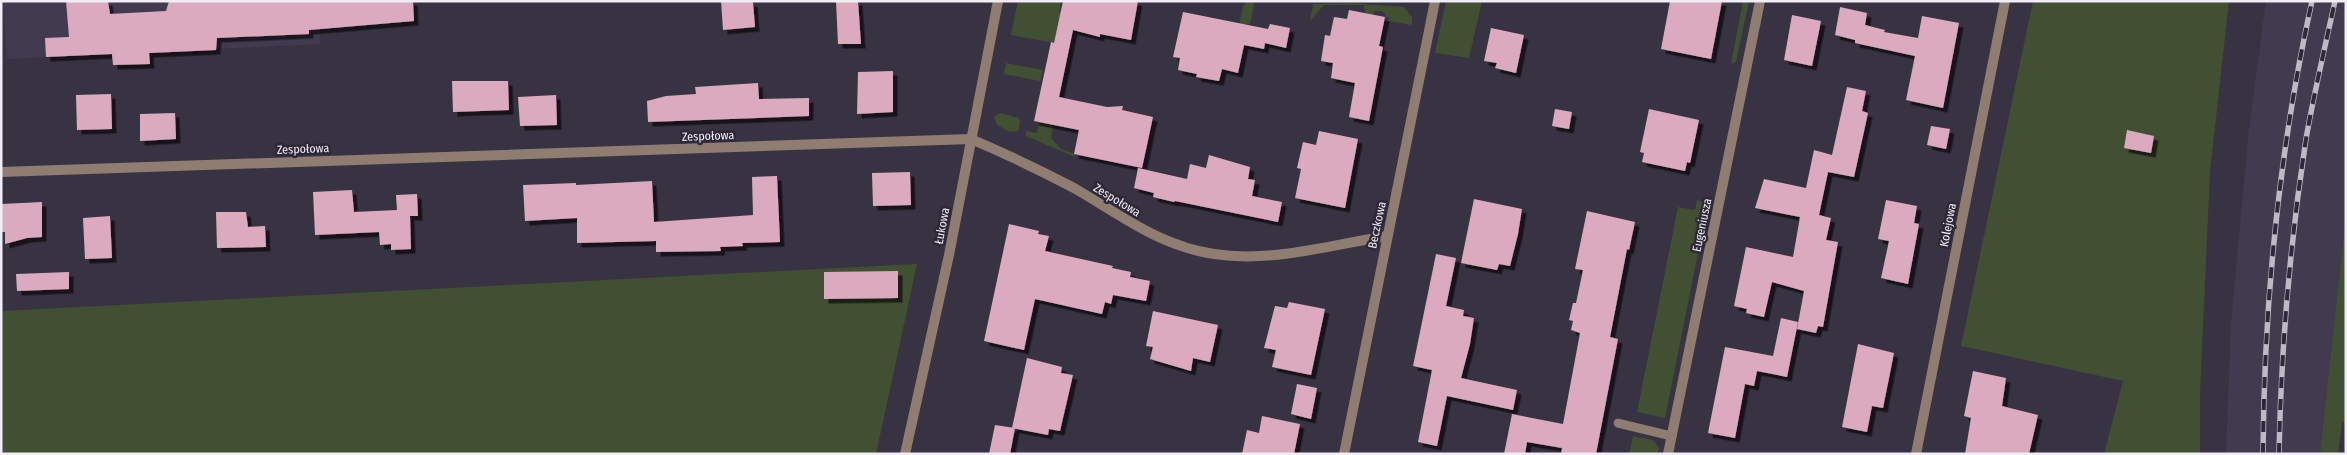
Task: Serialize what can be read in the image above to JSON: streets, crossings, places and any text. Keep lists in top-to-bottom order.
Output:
{
  "streets": {
    "street": [
      "Zespołowa",
      "Beczkowa",
      "Eugeniusza",
      "Kolejowa",
      "Łukowa"
    ]
  },
  "crossings": [
    ["Zespołowa", "Beczkowa"],
    ["Zespołowa", "Łukowa"]
  ]
}
